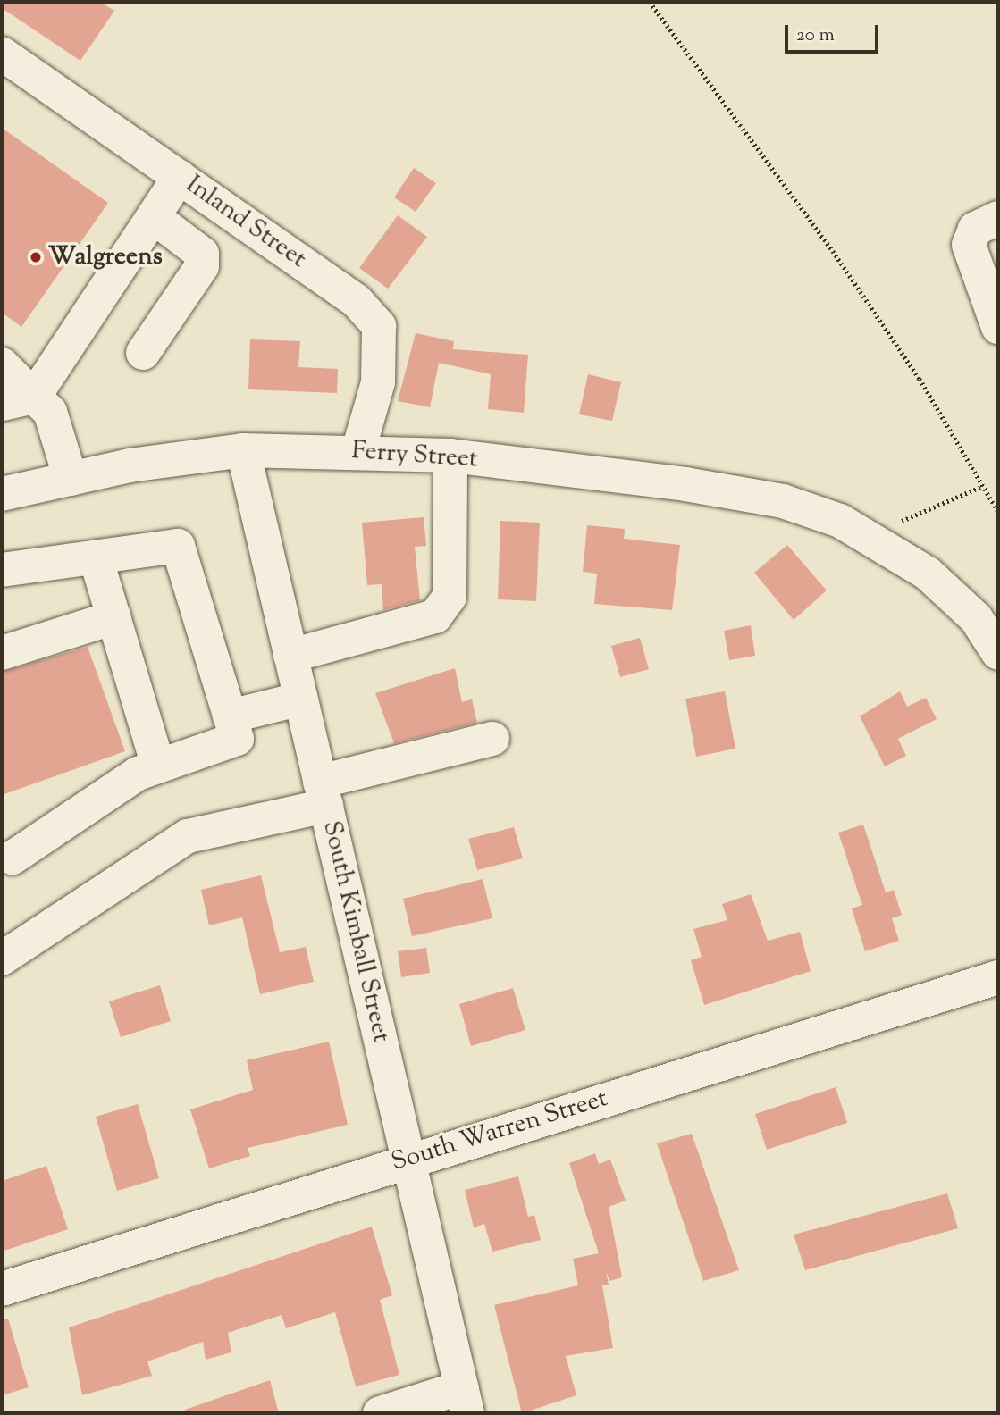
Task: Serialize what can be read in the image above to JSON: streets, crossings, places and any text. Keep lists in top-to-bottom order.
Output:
{
  "streets": {
    "street": [
      "Inland Street",
      "Ferry Street",
      "South Kimball Street",
      "South Warren Street"
    ]
  },
  "crossings": [
    ["Inland Street", "Ferry Street"],
    ["Ferry Street", "South Kimball Street"],
    ["South Kimball Street", "South Warren Street"]
  ],
  "places": ["Walgreens"],
  "scale_bar": "20 m"
}
